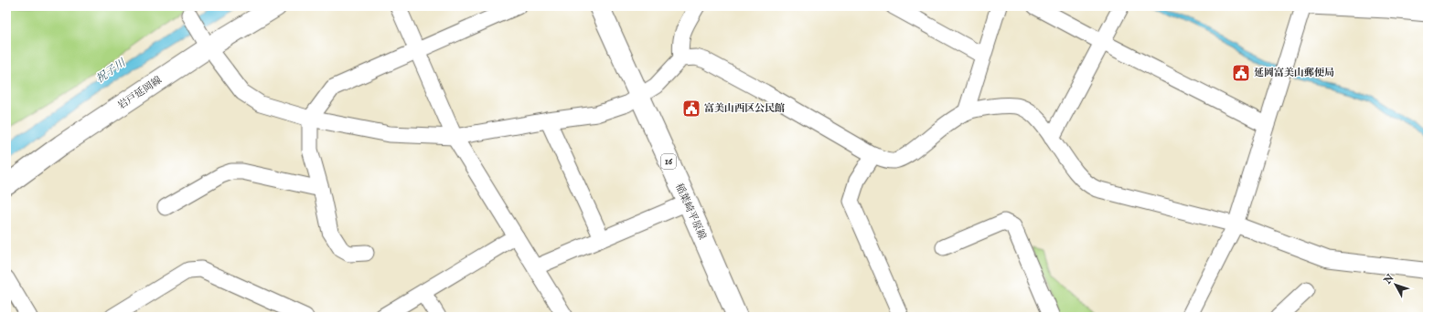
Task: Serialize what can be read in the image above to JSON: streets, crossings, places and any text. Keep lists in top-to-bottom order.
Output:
{
  "streets": {
    "main road": ["岩戸延岡線", "16", "稲葉崎平原線"]
  },
  "water": ["祝子川"],
  "places": {
    "public building": ["延岡富美山郵便局", "富美山西区公民館"]
  },
  "north": "top left"
}
